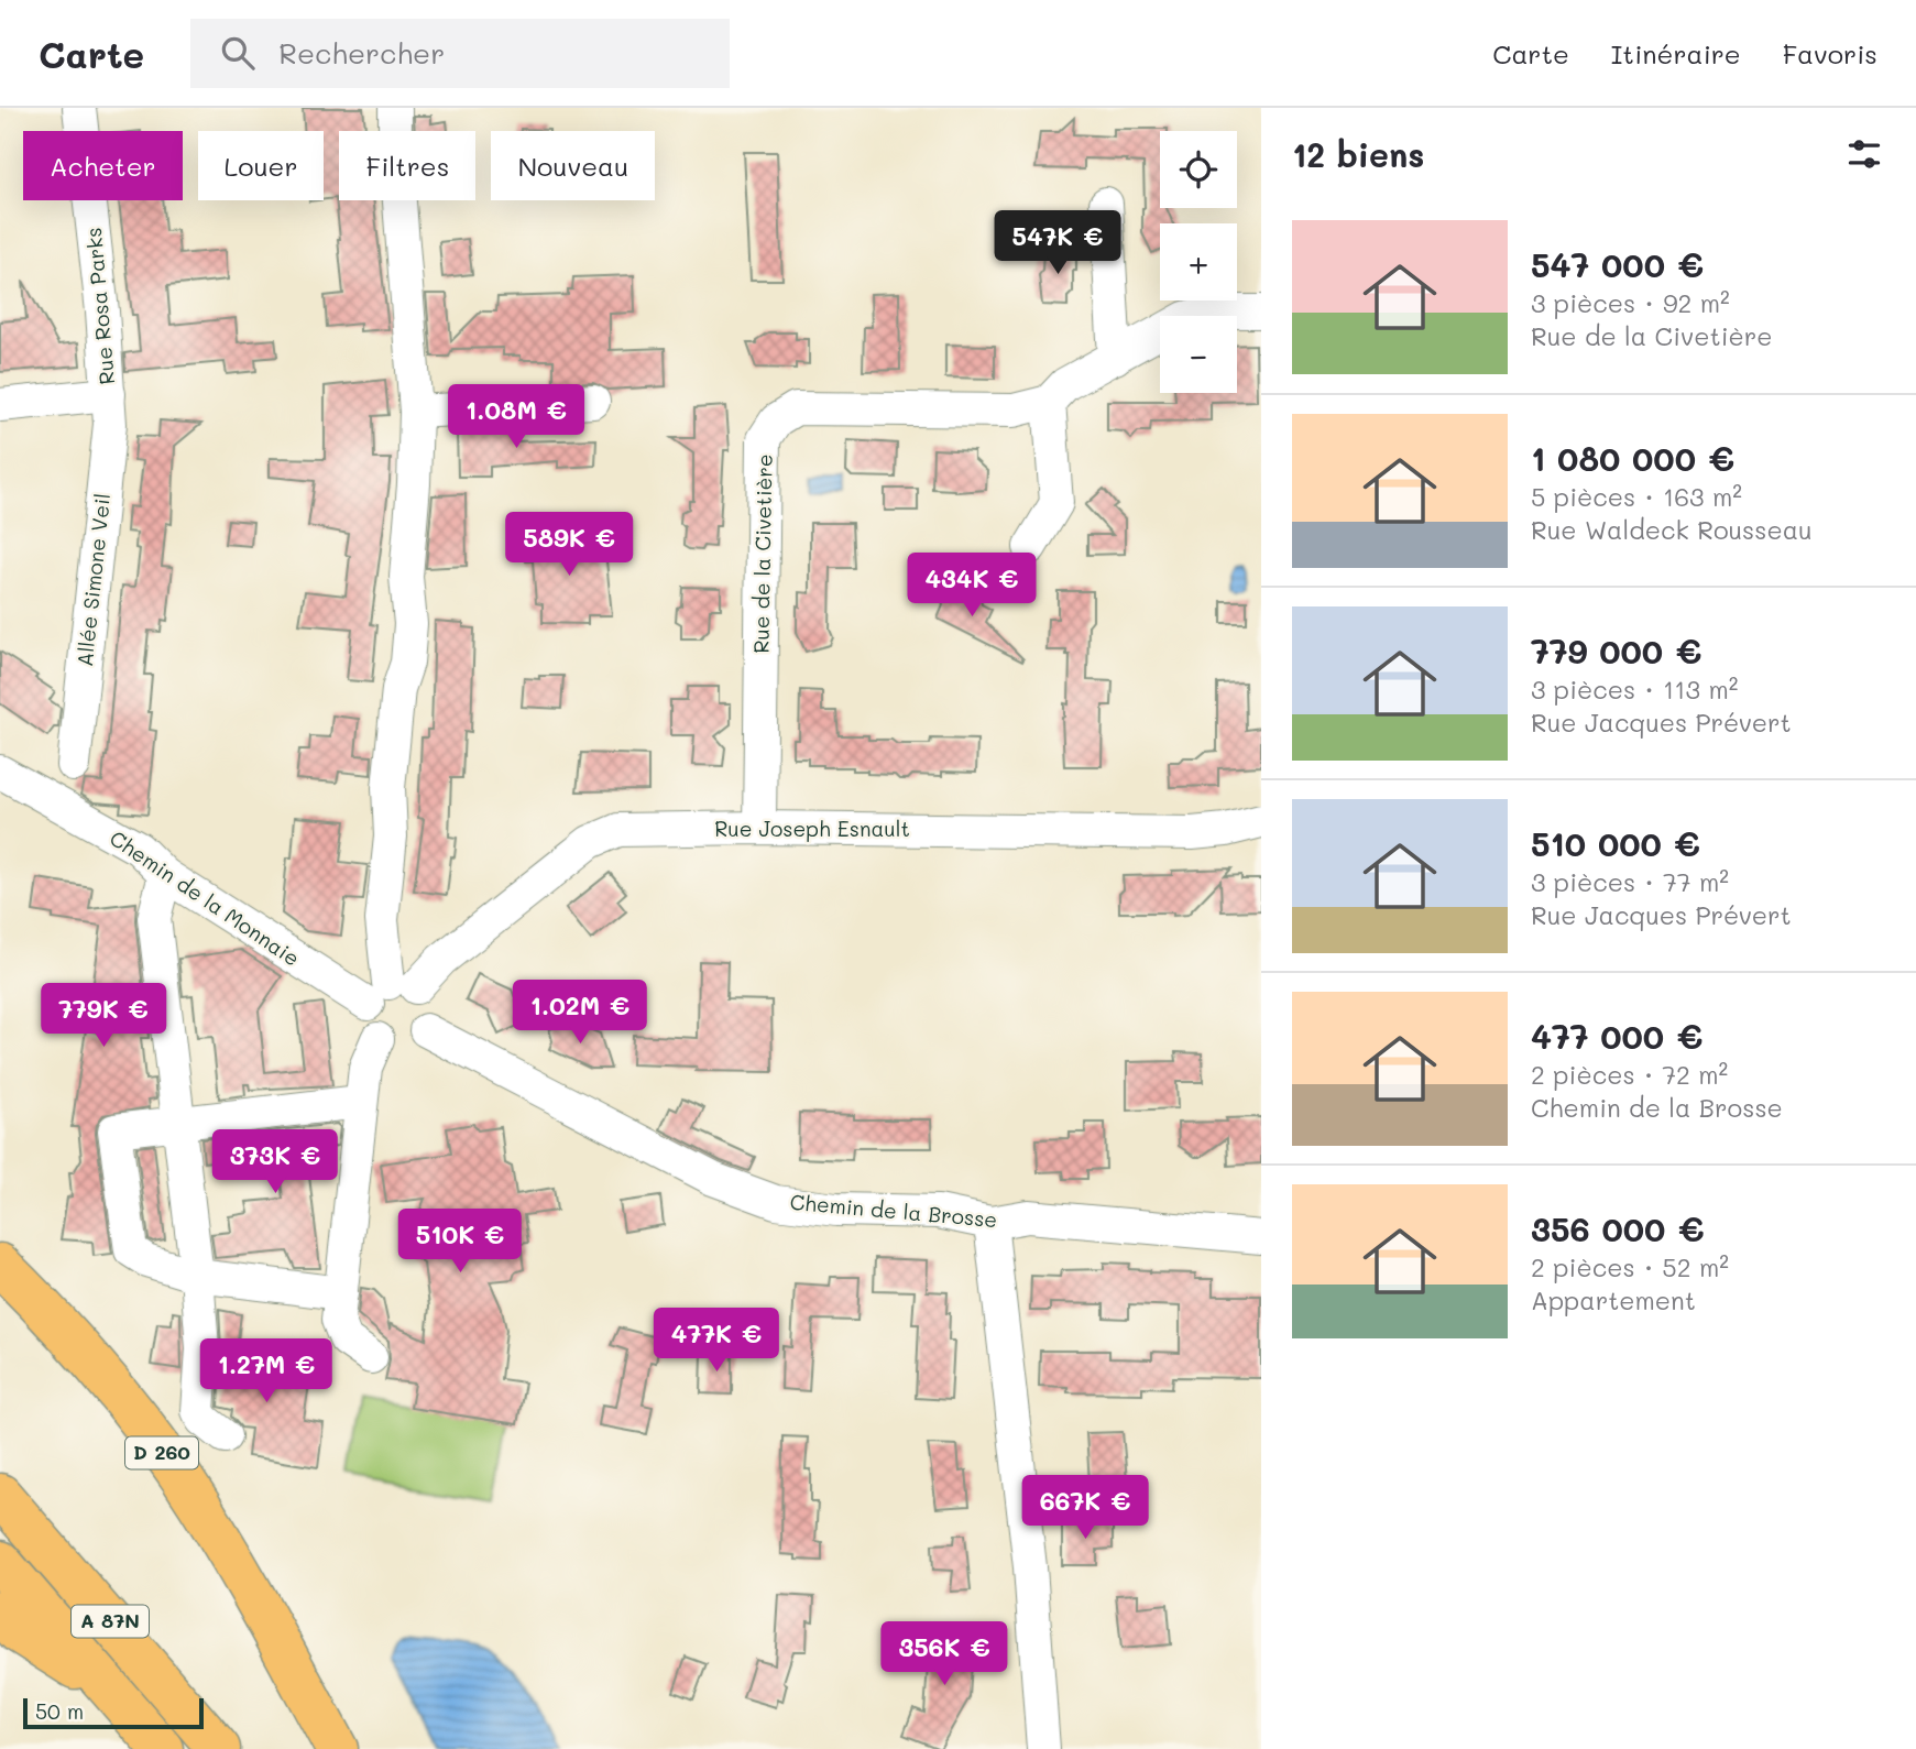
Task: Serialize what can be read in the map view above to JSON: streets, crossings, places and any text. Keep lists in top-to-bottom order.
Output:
{
  "streets": {
    "highway": ["D 260", "A 87N"],
    "street": [
      "Rue Rosa Parks",
      "Rue de la Civetière",
      "Allée Simone Veil",
      "Rue Joseph Esnault",
      "Chemin de la Monnaie",
      "Chemin de la Brosse"
    ]
  },
  "crossings": [
    ["Rue Rosa Parks", "Allée Simone Veil"],
    ["Rue de la Civetière", "Rue Joseph Esnault"],
    ["Rue Joseph Esnault", "Chemin de la Monnaie"],
    ["Rue Joseph Esnault", "Chemin de la Brosse"],
    ["Chemin de la Monnaie", "Chemin de la Brosse"]
  ],
  "scale_bar": "50 m",
  "page": {
    "header": "Carte",
    "search": "Rechercher",
    "nav": ["Carte", "Itinéraire", "Favoris"],
    "heading": "12 biens",
    "map_buttons": ["+", "−"],
    "chip": [
      "Acheter",
      "Louer",
      "Filtres",
      "Nouveau"
    ],
    "list": [
      {
        "name": "547 000 €",
        "note": "3 pièces · 92 m² · Rue de la Civetière"
      },
      {
        "name": "1 080 000 €",
        "note": "5 pièces · 163 m² · Rue Waldeck Rousseau"
      },
      {
        "name": "779 000 €",
        "note": "3 pièces · 113 m² · Rue Jacques Prévert"
      },
      {
        "name": "510 000 €",
        "note": "3 pièces · 77 m² · Rue Jacques Prévert"
      },
      {
        "name": "477 000 €",
        "note": "2 pièces · 72 m² · Chemin de la Brosse"
      },
      {
        "name": "356 000 €",
        "note": "2 pièces · 52 m² · Appartement"
      }
    ],
    "price": [
      "547K €",
      "1.08M €",
      "589K €",
      "434K €",
      "1.02M €",
      "779K €",
      "373K €",
      "510K €",
      "477K €",
      "1.27M €",
      "667K €",
      "356K €"
    ],
    "scale": "50 m"
  }
}
